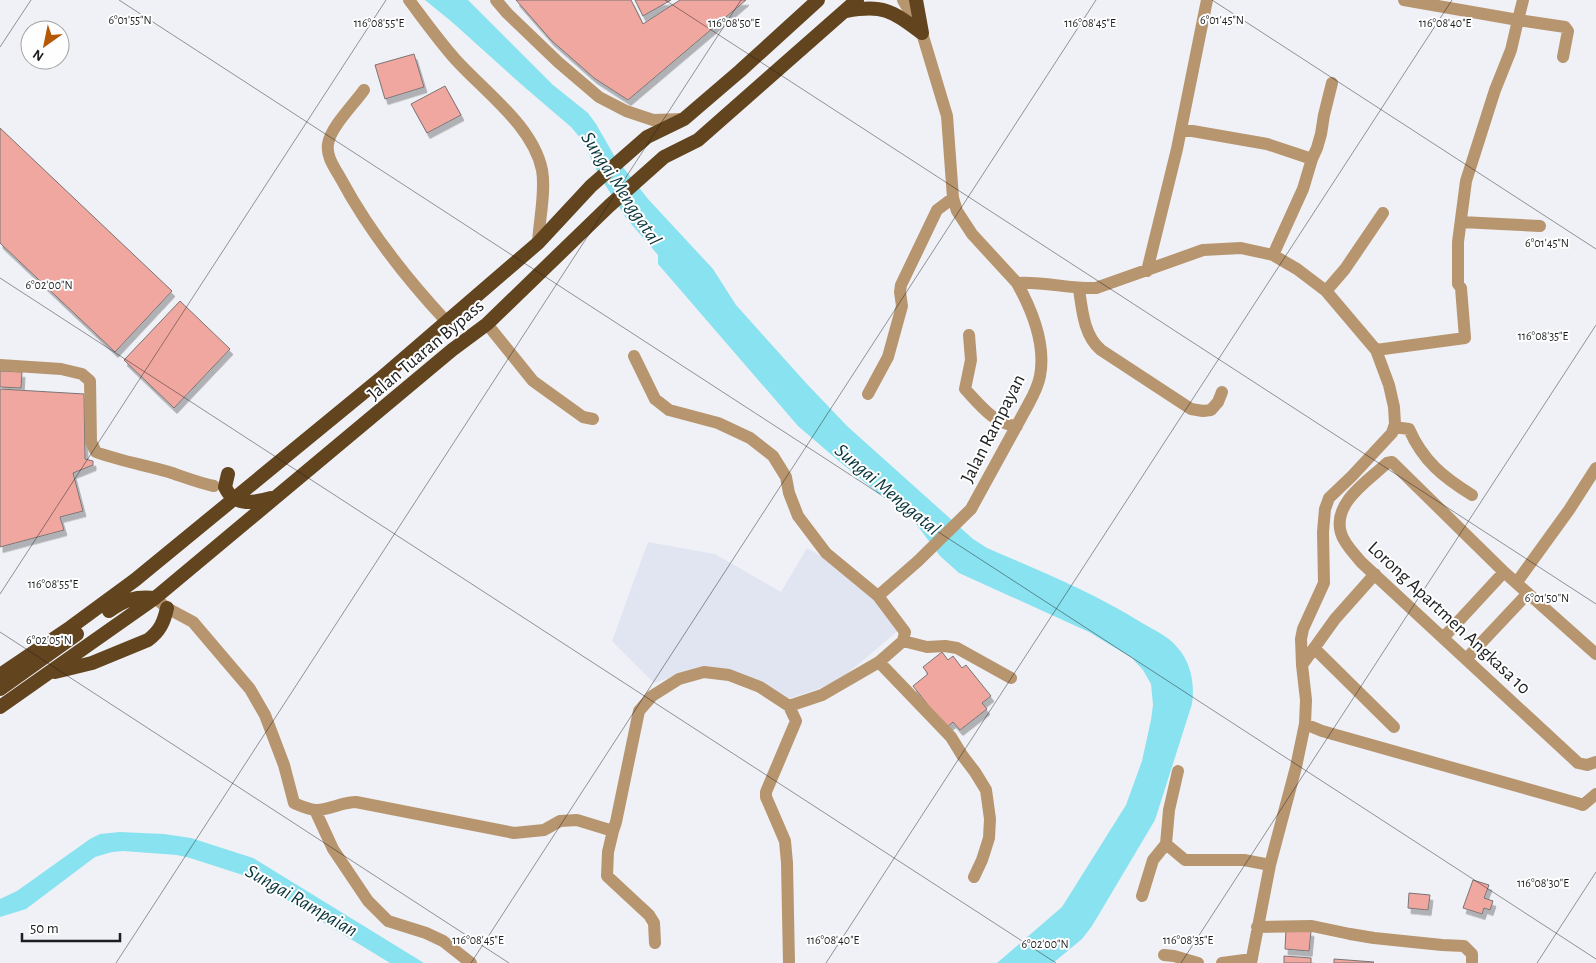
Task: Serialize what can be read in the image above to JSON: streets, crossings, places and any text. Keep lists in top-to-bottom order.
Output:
{
  "streets": {
    "highway": ["Jalan Tuaran Bypass"],
    "street": ["Jalan Rampayan", "Lorong Apartmen Angkasa 10"]
  },
  "water": ["Sungai Menggatal", "Sungai Rampaian"],
  "scale_bar": "50 m",
  "north": "bottom left",
  "coordinates": [
    "6°01'55\"N",
    "6°01'45\"N",
    "116°08'55\"E",
    "116°08'40\"E",
    "116°08'50\"E",
    "116°08'45\"E",
    "6°02'00\"N",
    "116°08'35\"E",
    "6°01'50\"N",
    "6°02'05\"N",
    "116°08'30\"E"
  ]
}
